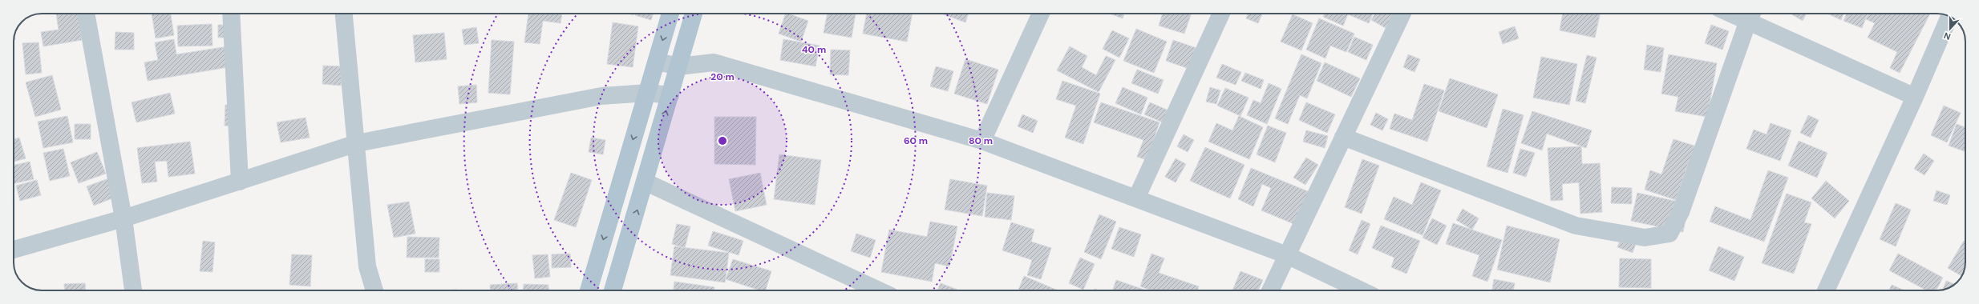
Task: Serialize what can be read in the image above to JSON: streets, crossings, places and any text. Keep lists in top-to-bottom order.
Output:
{
  "north": "bottom",
  "rings": [
    "40 m",
    "20 m",
    "60 m",
    "80 m"
  ]
}
